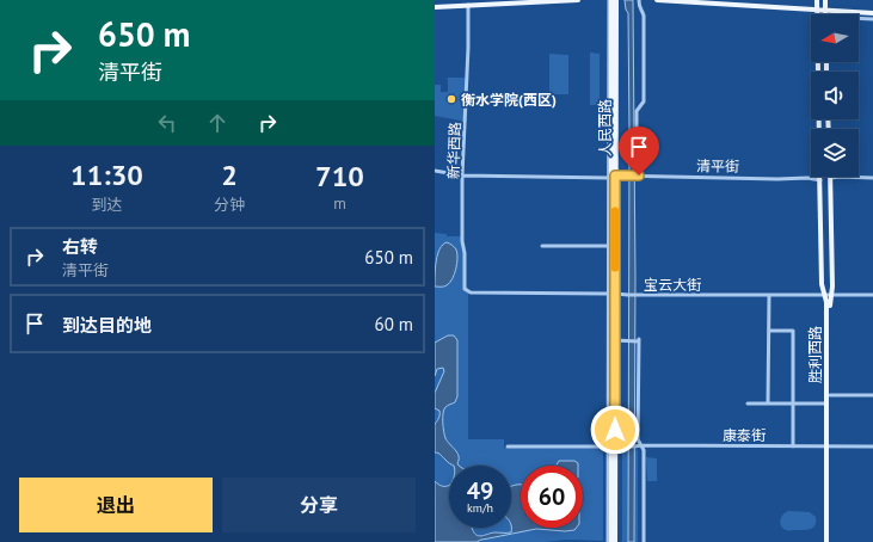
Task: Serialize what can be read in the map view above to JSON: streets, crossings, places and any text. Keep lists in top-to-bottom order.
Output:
{
  "streets": {
    "main road": ["人民西路", "胜利西路"],
    "street": [
      "新华西路",
      "清平街",
      "宝云大街",
      "康泰街"
    ]
  },
  "crossings": [
    ["人民西路", "清平街"],
    ["人民西路", "宝云大街"],
    ["人民西路", "康泰街"],
    ["新华西路", "清平街"],
    ["新华西路", "宝云大街"],
    ["清平街", "胜利西路"],
    ["宝云大街", "胜利西路"],
    ["胜利西路", "康泰街"]
  ],
  "places": ["衡水学院(西区)"],
  "north": "left",
  "page": {
    "turn": ["650 m", "清平街"],
    "eta": [
      "11:30",
      "到达",
      "2",
      "分钟",
      "710",
      "m"
    ],
    "list": [
      {
        "name": "右转",
        "note": "清平街",
        "value": "650 m"
      },
      {
        "name": "到达目的地",
        "value": "60 m"
      }
    ],
    "speed": "49 km/h",
    "limit": "60",
    "buttons": ["退出", "分享"]
  }
}
